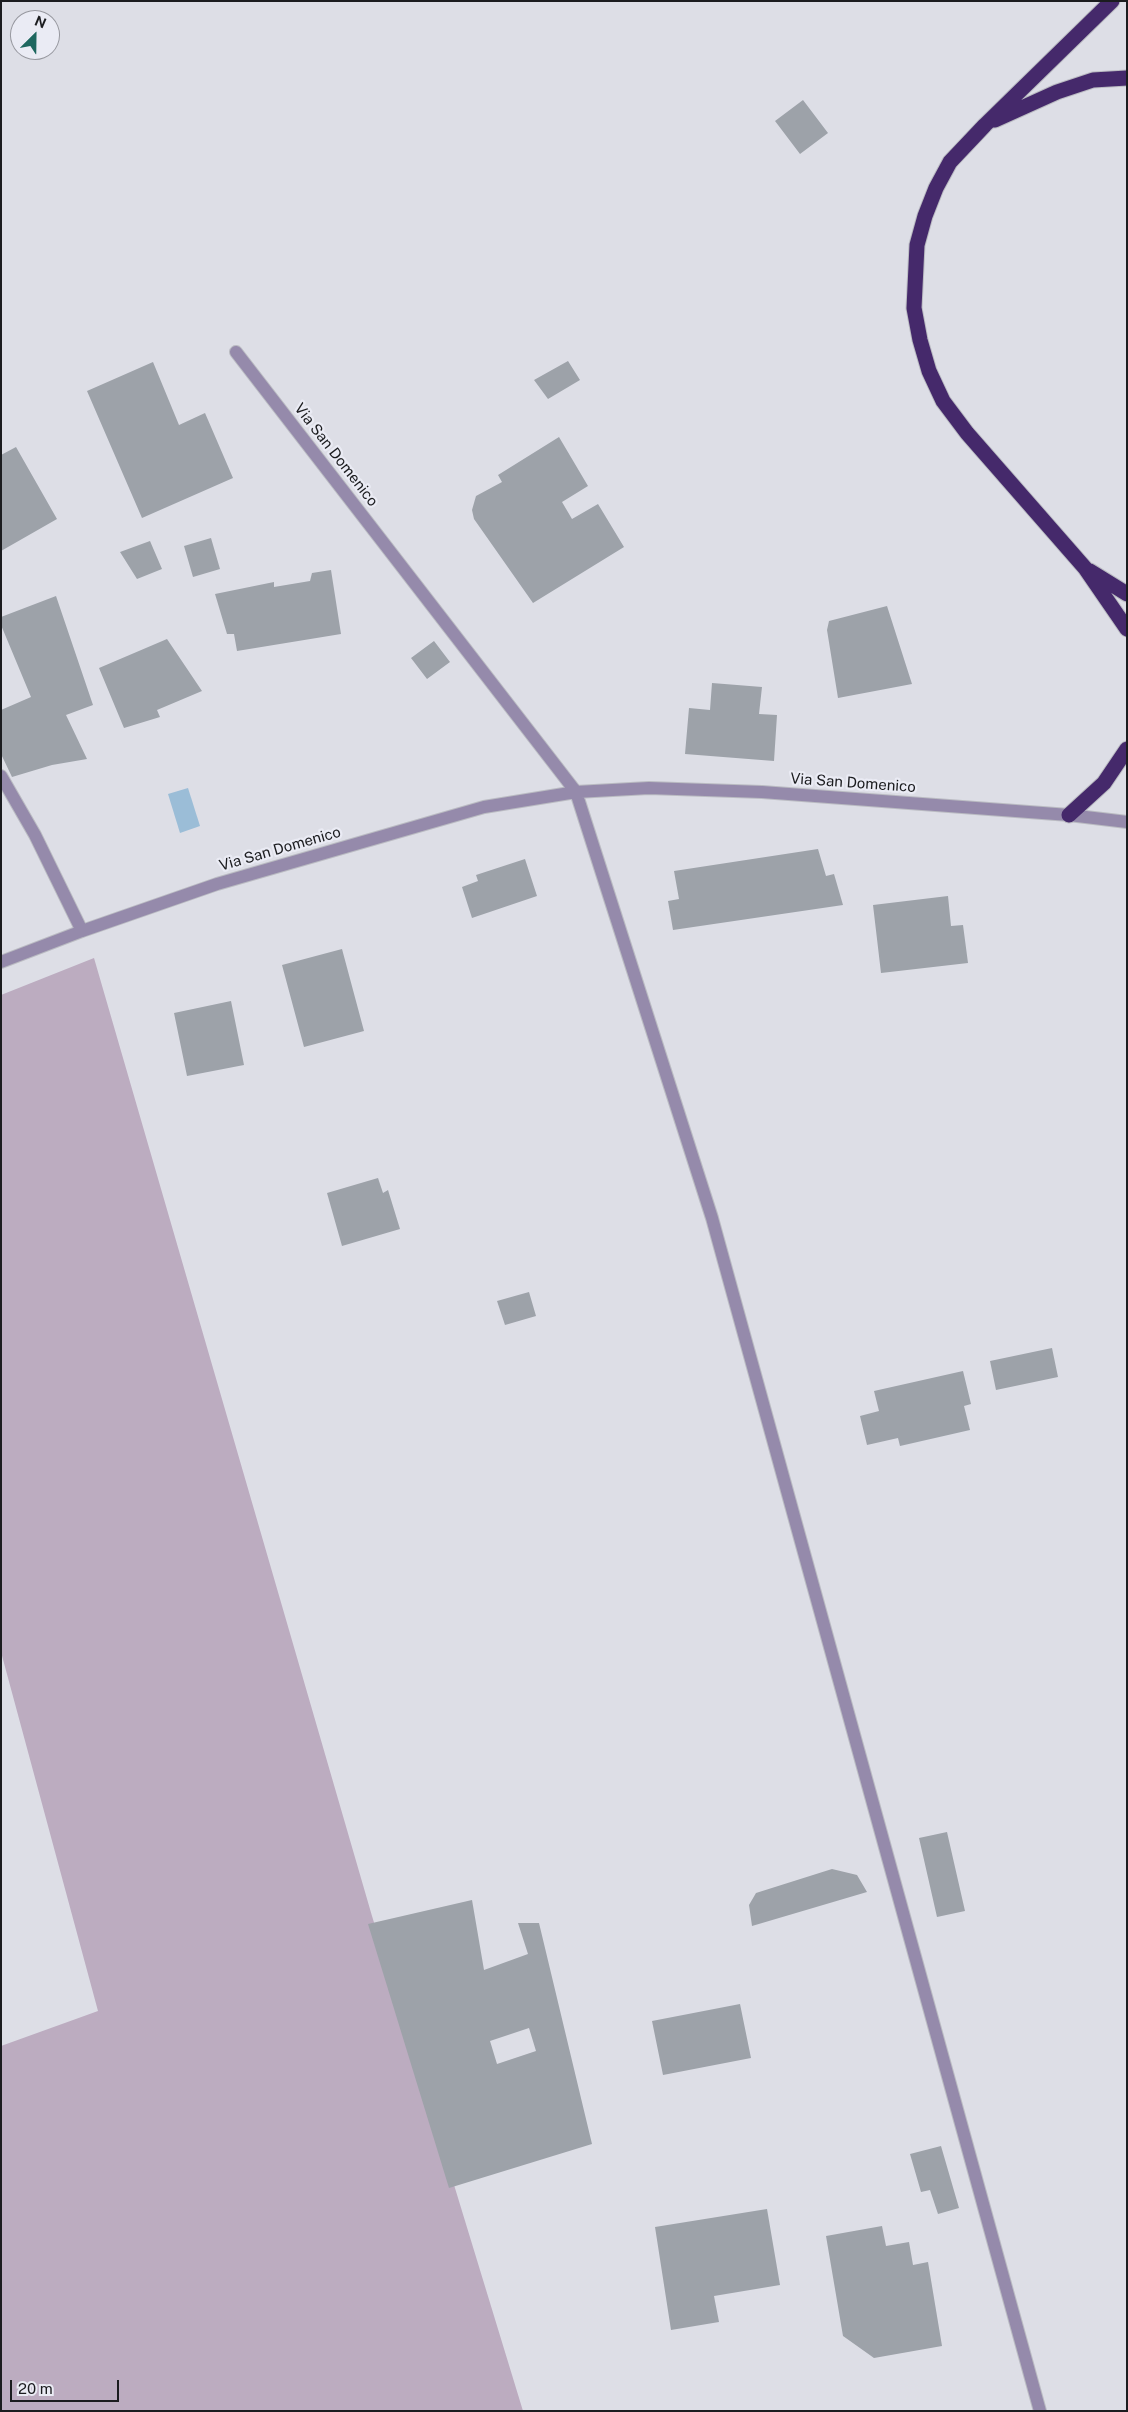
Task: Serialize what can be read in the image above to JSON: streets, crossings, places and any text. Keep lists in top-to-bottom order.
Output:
{
  "streets": {
    "street": ["Via San Domenico"]
  },
  "scale_bar": "20 m",
  "north": "top right"
}
